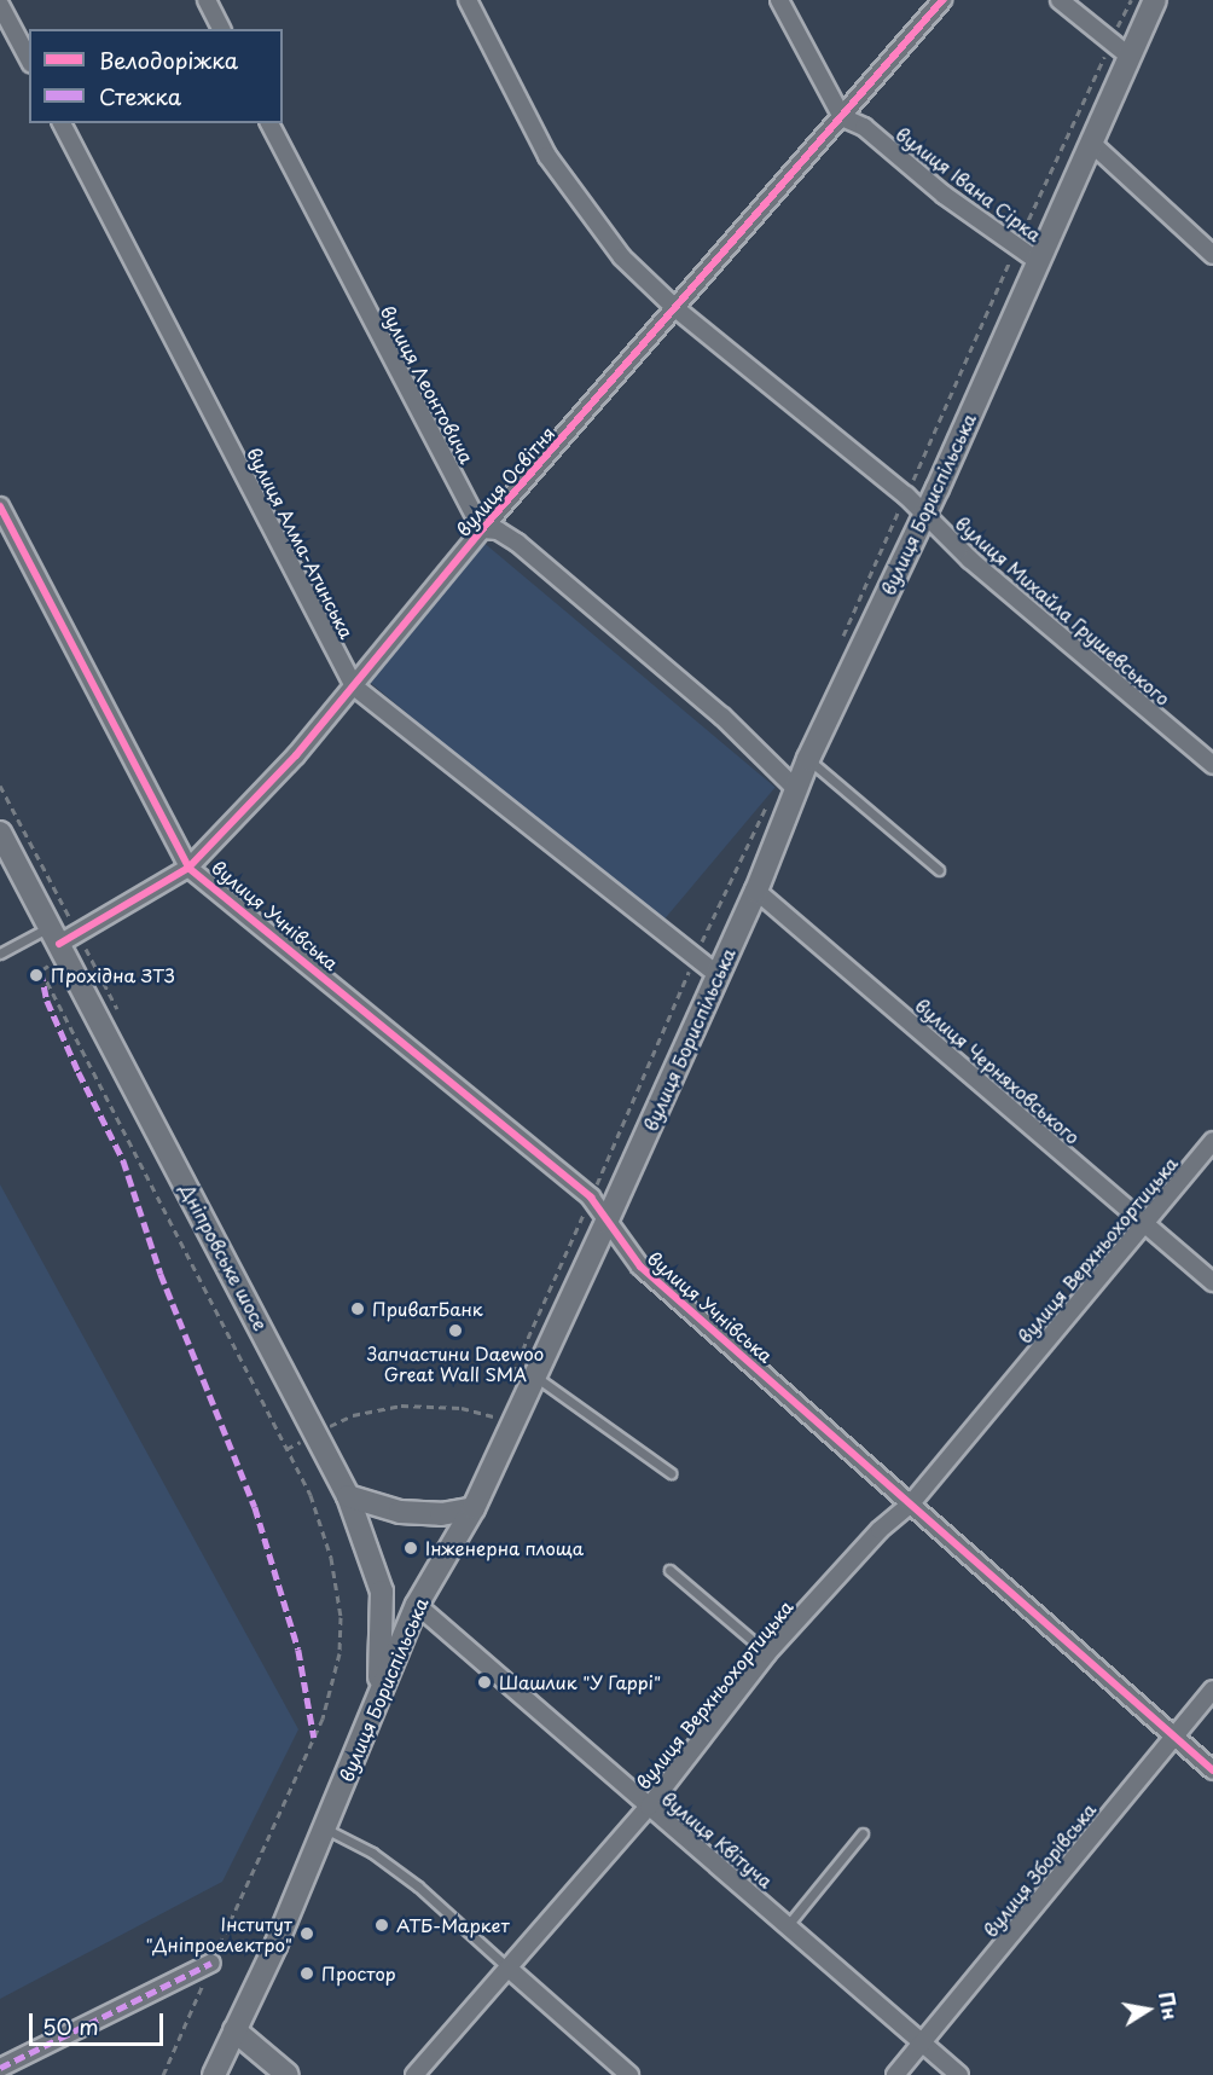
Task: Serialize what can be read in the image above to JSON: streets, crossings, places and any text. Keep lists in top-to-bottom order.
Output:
{
  "streets": {
    "main road": ["вулиця Бориспільська", "Дніпровське шосе"],
    "street": [
      "вулиця Івана Сірка",
      "вулиця Леонтовича",
      "вулиця Освітня",
      "вулиця Алма-Атинська",
      "вулиця Михайла Грушевського",
      "вулиця Учнівська",
      "вулиця Черняховського",
      "вулиця Верхньохортицька",
      "вулиця Квітуча",
      "вулиця Зборівська"
    ]
  },
  "crossings": [
    ["вулиця Івана Сірка", "вулиця Освітня"],
    ["вулиця Івана Сірка", "вулиця Бориспільська"],
    ["вулиця Леонтовича", "вулиця Освітня"],
    ["вулиця Освітня", "вулиця Алма-Атинська"],
    ["вулиця Освітня", "вулиця Михайла Грушевського"],
    ["вулиця Освітня", "вулиця Учнівська"],
    ["вулиця Освітня", "Дніпровське шосе"],
    ["вулиця Бориспільська", "вулиця Алма-Атинська"],
    ["вулиця Бориспільська", "вулиця Михайла Грушевського"],
    ["вулиця Бориспільська", "вулиця Учнівська"],
    ["вулиця Бориспільська", "вулиця Черняховського"],
    ["вулиця Бориспільська", "Дніпровське шосе"],
    ["вулиця Бориспільська", "вулиця Квітуча"],
    ["вулиця Учнівська", "вулиця Верхньохортицька"],
    ["вулиця Учнівська", "вулиця Зборівська"],
    ["вулиця Черняховського", "вулиця Верхньохортицька"],
    ["вулиця Верхньохортицька", "вулиця Квітуча"],
    ["вулиця Квітуча", "вулиця Зборівська"]
  ],
  "places": [
    "Прохідна ЗТЗ",
    "ПриватБанк",
    "Запчастини Daewoo Great Wall SMA",
    "Інженерна площа",
    "Шашлик \"У Гаррі\"",
    "АТБ-Маркет",
    "Інститут \"Дніпроелектро\"",
    "Простор"
  ],
  "legend": ["Велодоріжка", "Стежка"],
  "scale_bar": "50 m",
  "north": "right"
}
